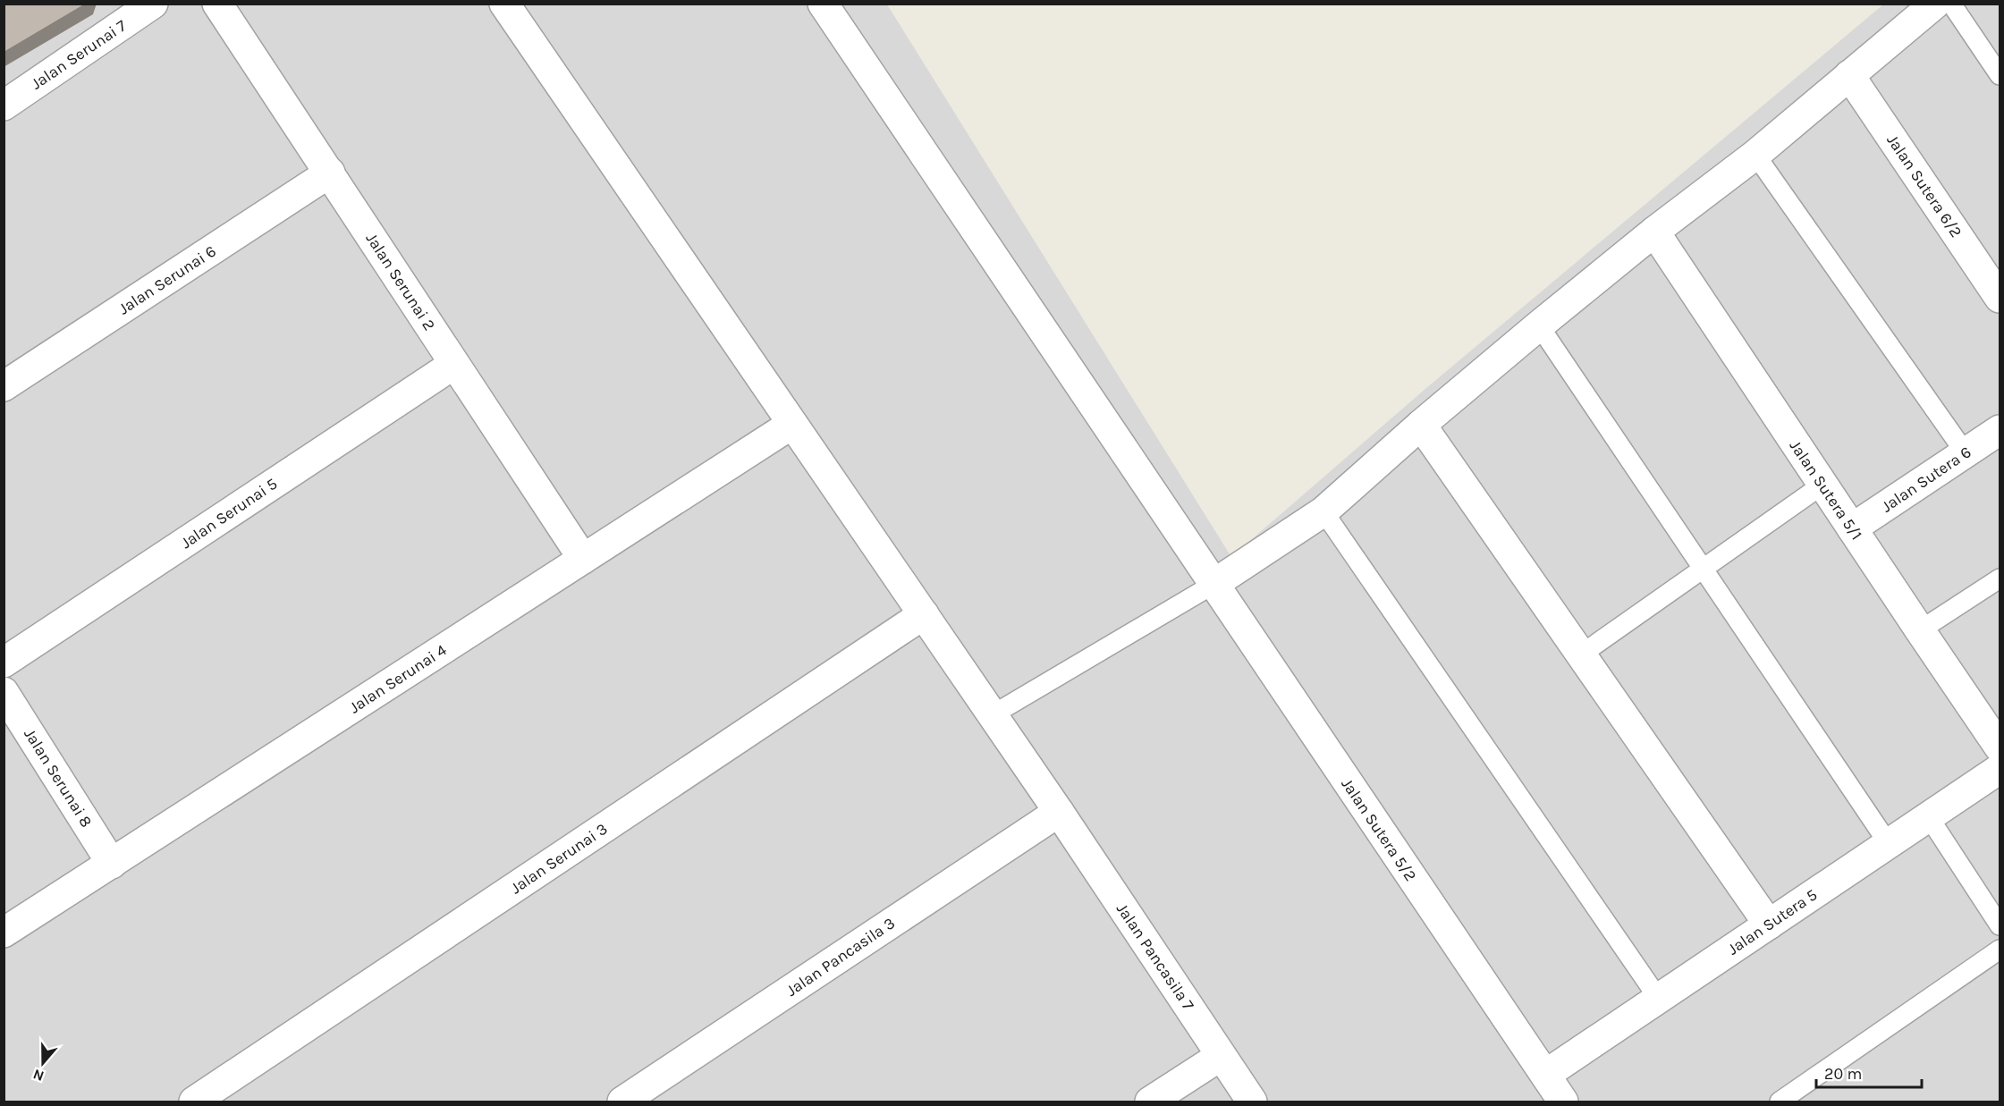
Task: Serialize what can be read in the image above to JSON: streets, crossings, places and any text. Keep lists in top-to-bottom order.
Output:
{
  "streets": {
    "street": [
      "Jalan Serunai 7",
      "Jalan Sutera 6/2",
      "Jalan Serunai 6",
      "Jalan Serunai 2",
      "Jalan Sutera 6",
      "Jalan Sutera 5/1",
      "Jalan Serunai 5",
      "Jalan Serunai 4",
      "Jalan Serunai 8",
      "Jalan Sutera 5/2",
      "Jalan Serunai 3",
      "Jalan Sutera 5",
      "Jalan Pancasila 3",
      "Jalan Pancasila 7"
    ]
  },
  "crossings": [
    ["Jalan Serunai 6", "Jalan Serunai 2"],
    ["Jalan Serunai 2", "Jalan Serunai 5"],
    ["Jalan Serunai 2", "Jalan Serunai 4"],
    ["Jalan Sutera 6", "Jalan Sutera 5/1"],
    ["Jalan Serunai 4", "Jalan Serunai 8"],
    ["Jalan Serunai 4", "Jalan Pancasila 7"],
    ["Jalan Sutera 5/2", "Jalan Sutera 5"],
    ["Jalan Serunai 3", "Jalan Pancasila 7"],
    ["Jalan Pancasila 3", "Jalan Pancasila 7"]
  ],
  "scale_bar": "20 m",
  "north": "bottom"
}
